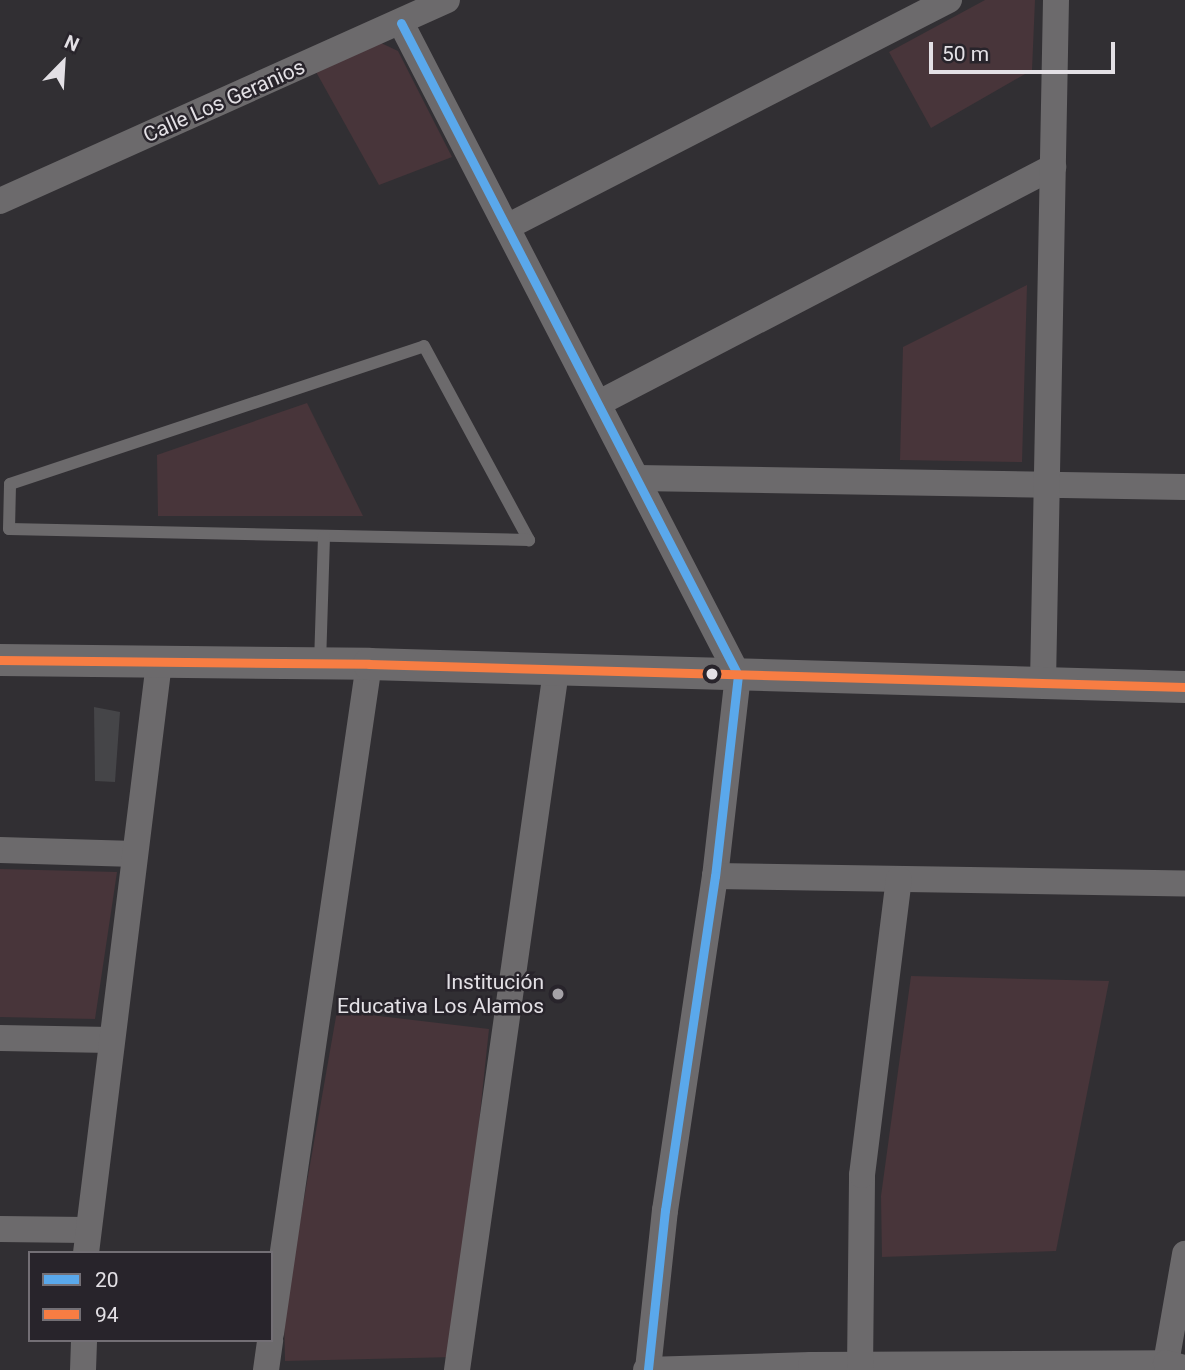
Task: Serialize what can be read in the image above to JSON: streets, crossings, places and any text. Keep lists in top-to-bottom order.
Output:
{
  "streets": {
    "street": ["Calle Los Geranios"]
  },
  "places": ["Institución Educativa Los Alamos"],
  "lines": ["transit line 20", "transit line 94"],
  "legend": ["20", "94"],
  "scale_bar": "50 m",
  "north": "top right"
}
